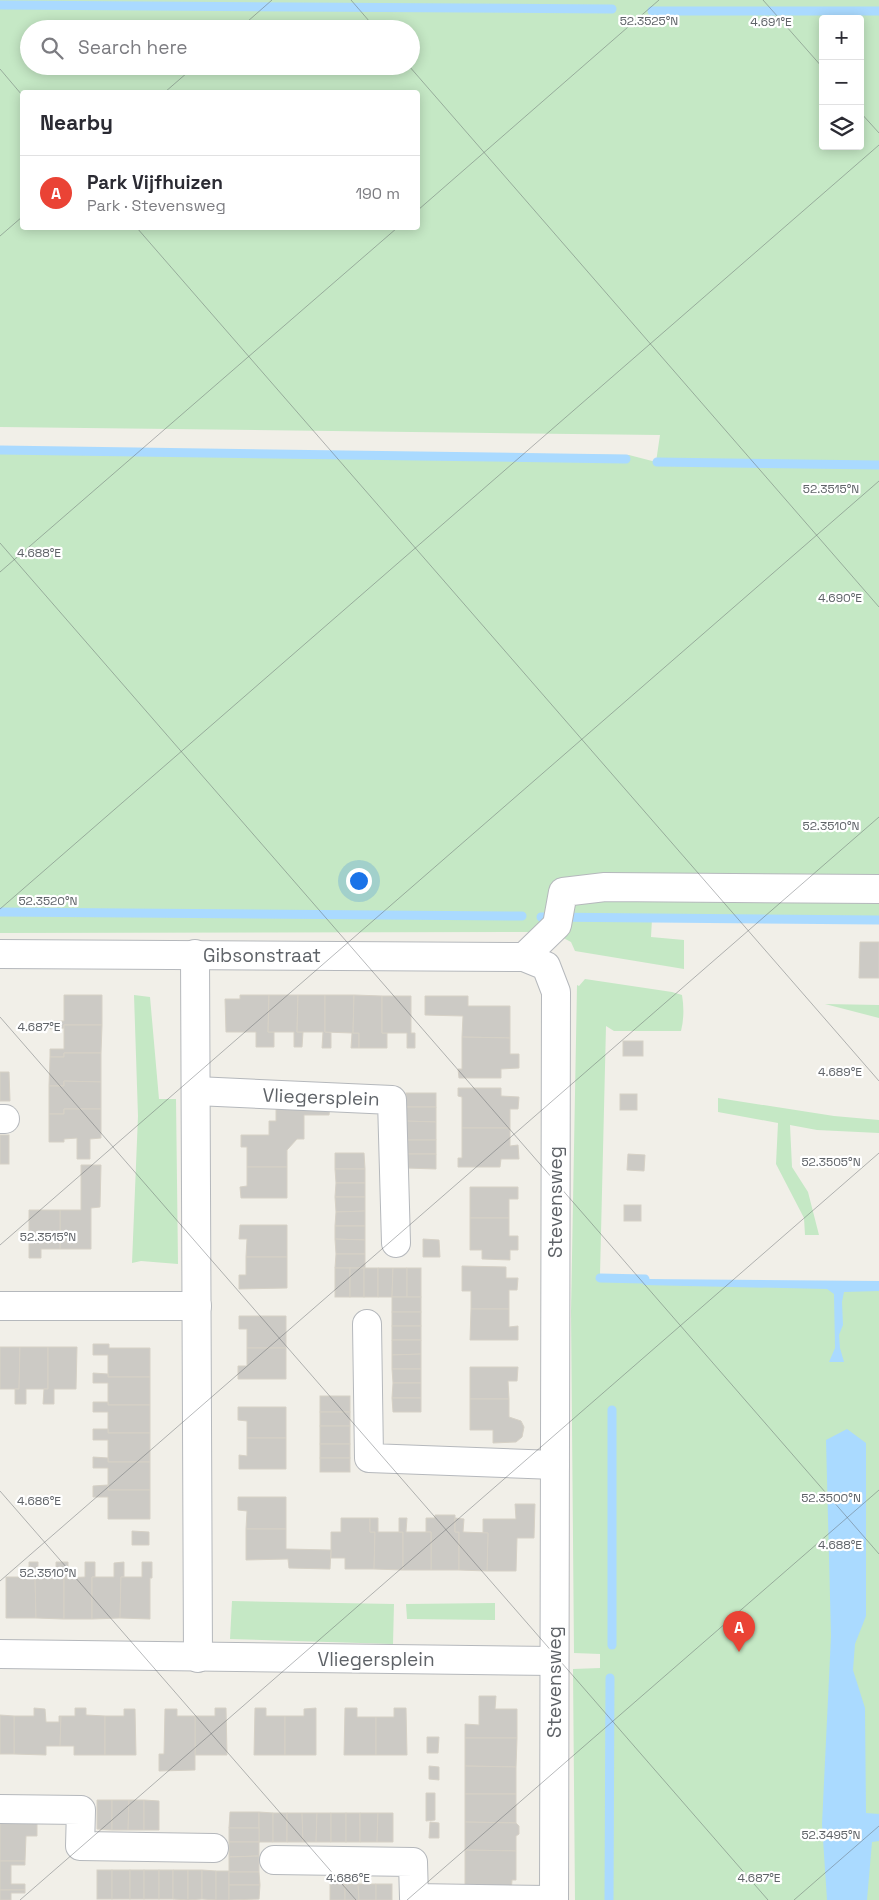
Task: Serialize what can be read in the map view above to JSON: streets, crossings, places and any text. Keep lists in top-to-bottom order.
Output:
{
  "streets": {
    "street": ["Gibsonstraat", "Vliegersplein", "Stevensweg"]
  },
  "crossings": [
    ["Gibsonstraat", "Stevensweg"],
    ["Vliegersplein", "Stevensweg"]
  ],
  "page": {
    "map_buttons": ["+", "−"],
    "search": "Search here",
    "heading": "Nearby",
    "list": [
      {
        "mark": "A",
        "name": "Park Vijfhuizen",
        "note": "Park · Stevensweg",
        "value": "190 m"
      }
    ],
    "pins": "A"
  },
  "coordinates": [
    "52.3525°N",
    "4.691°E",
    "52.3515°N",
    "4.688°E",
    "4.690°E",
    "52.3510°N",
    "52.3520°N",
    "4.687°E",
    "4.689°E",
    "52.3505°N",
    "52.3500°N",
    "4.686°E",
    "52.3495°N"
  ]
}
